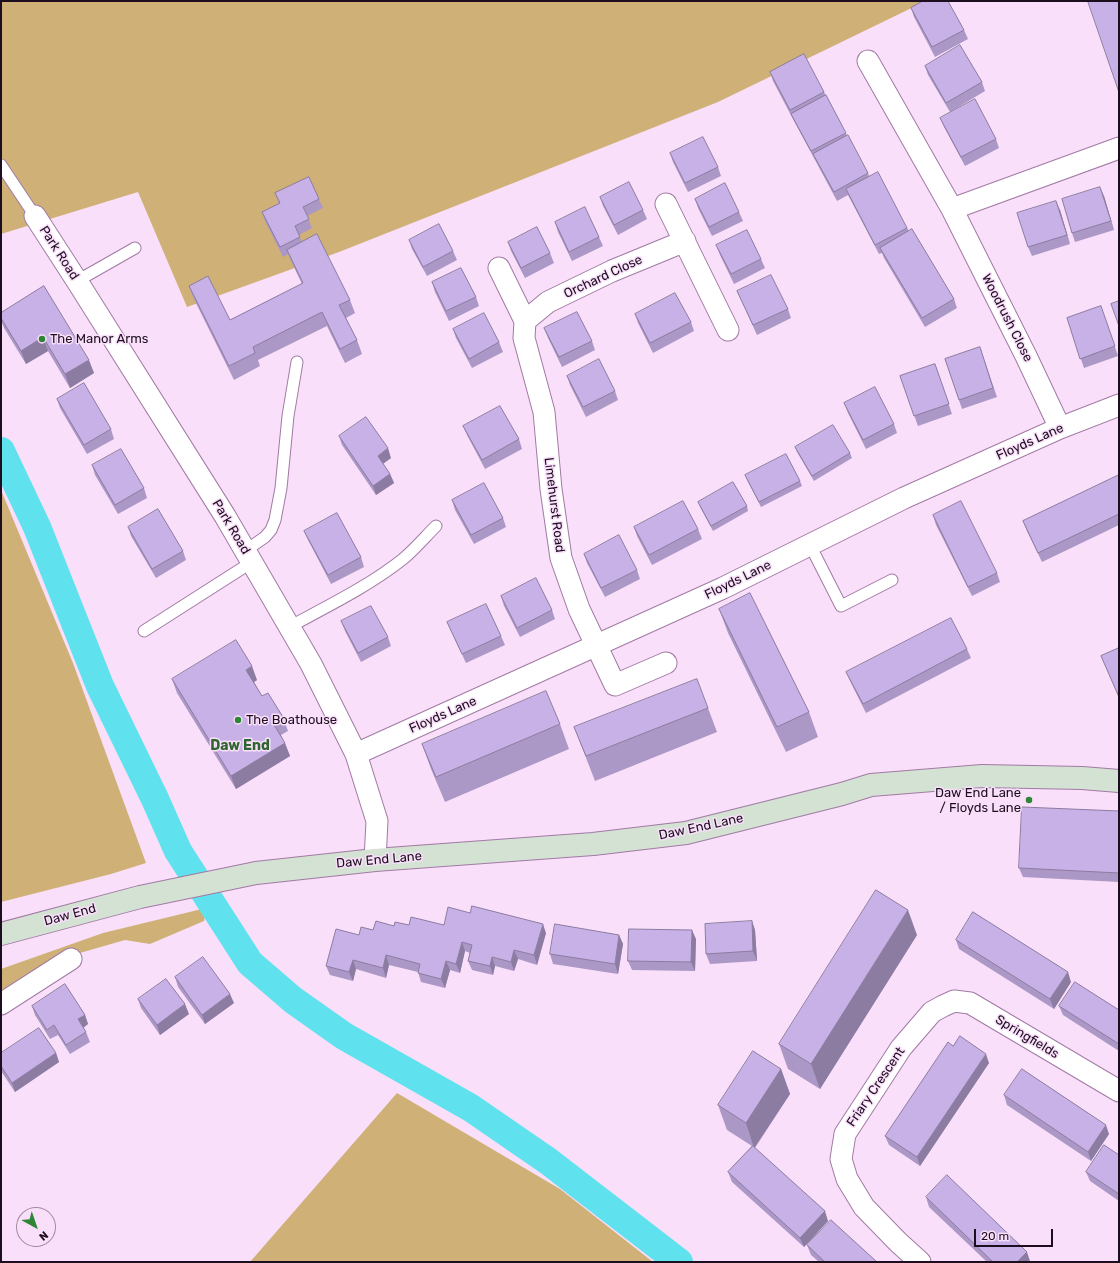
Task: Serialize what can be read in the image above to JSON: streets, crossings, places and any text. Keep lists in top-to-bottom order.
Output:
{
  "streets": {
    "main road": ["Daw End Lane", "Daw End"],
    "street": [
      "Park Road",
      "Orchard Close",
      "Woodrush Close",
      "Floyds Lane",
      "Limehurst Road",
      "Springfields",
      "Friary Crescent"
    ]
  },
  "crossings": [
    ["Park Road", "Floyds Lane"],
    ["Park Road", "Daw End Lane"],
    ["Orchard Close", "Limehurst Road"],
    ["Woodrush Close", "Floyds Lane"],
    ["Floyds Lane", "Limehurst Road"],
    ["Daw End Lane", "Daw End"],
    ["Springfields", "Friary Crescent"]
  ],
  "districts": ["Daw End"],
  "places": ["The Manor Arms", "The Boathouse", "Daw End Lane / Floyds Lane"],
  "scale_bar": "20 m",
  "north": "bottom right"
}
